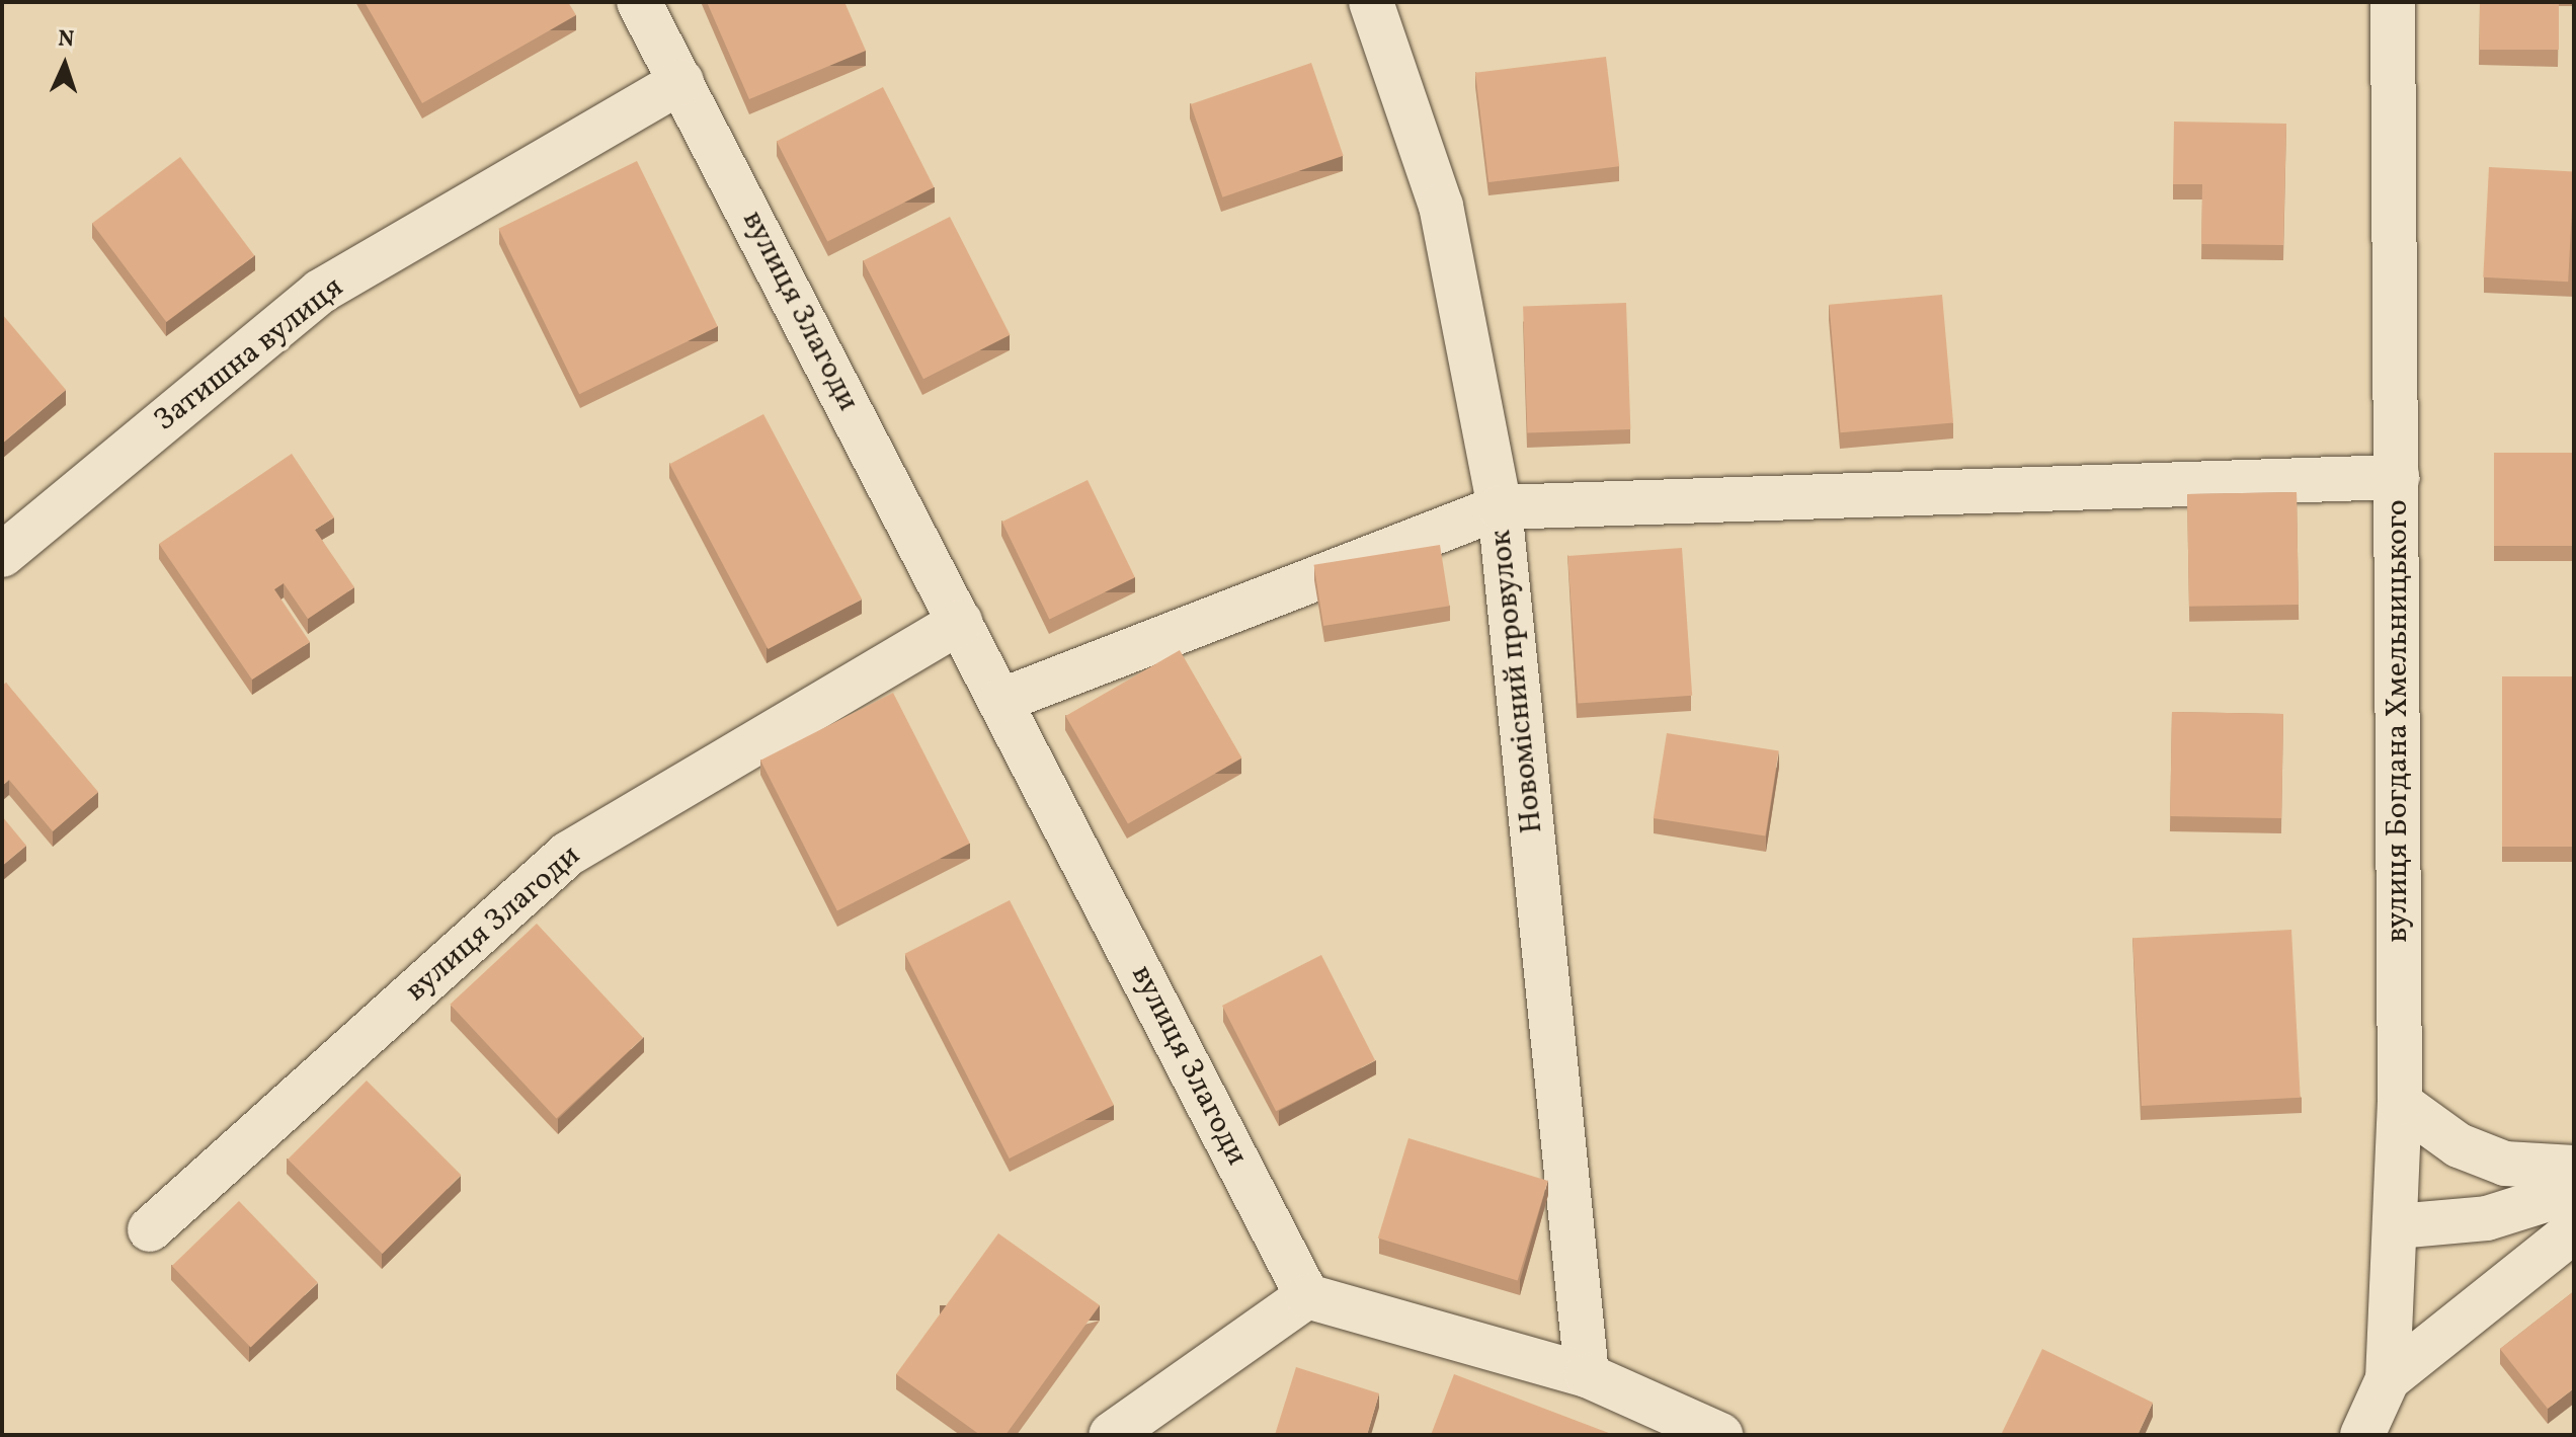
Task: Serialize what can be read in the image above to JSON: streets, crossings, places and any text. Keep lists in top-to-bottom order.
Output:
{
  "streets": {
    "street": [
      "вулиця Злагоди",
      "Затишна вулиця",
      "Новомісний провулок",
      "вулиця Богдана Хмельницького"
    ]
  },
  "crossings": [
    ["вулиця Злагоди", "Затишна вулиця"]
  ],
  "north": "top"
}
